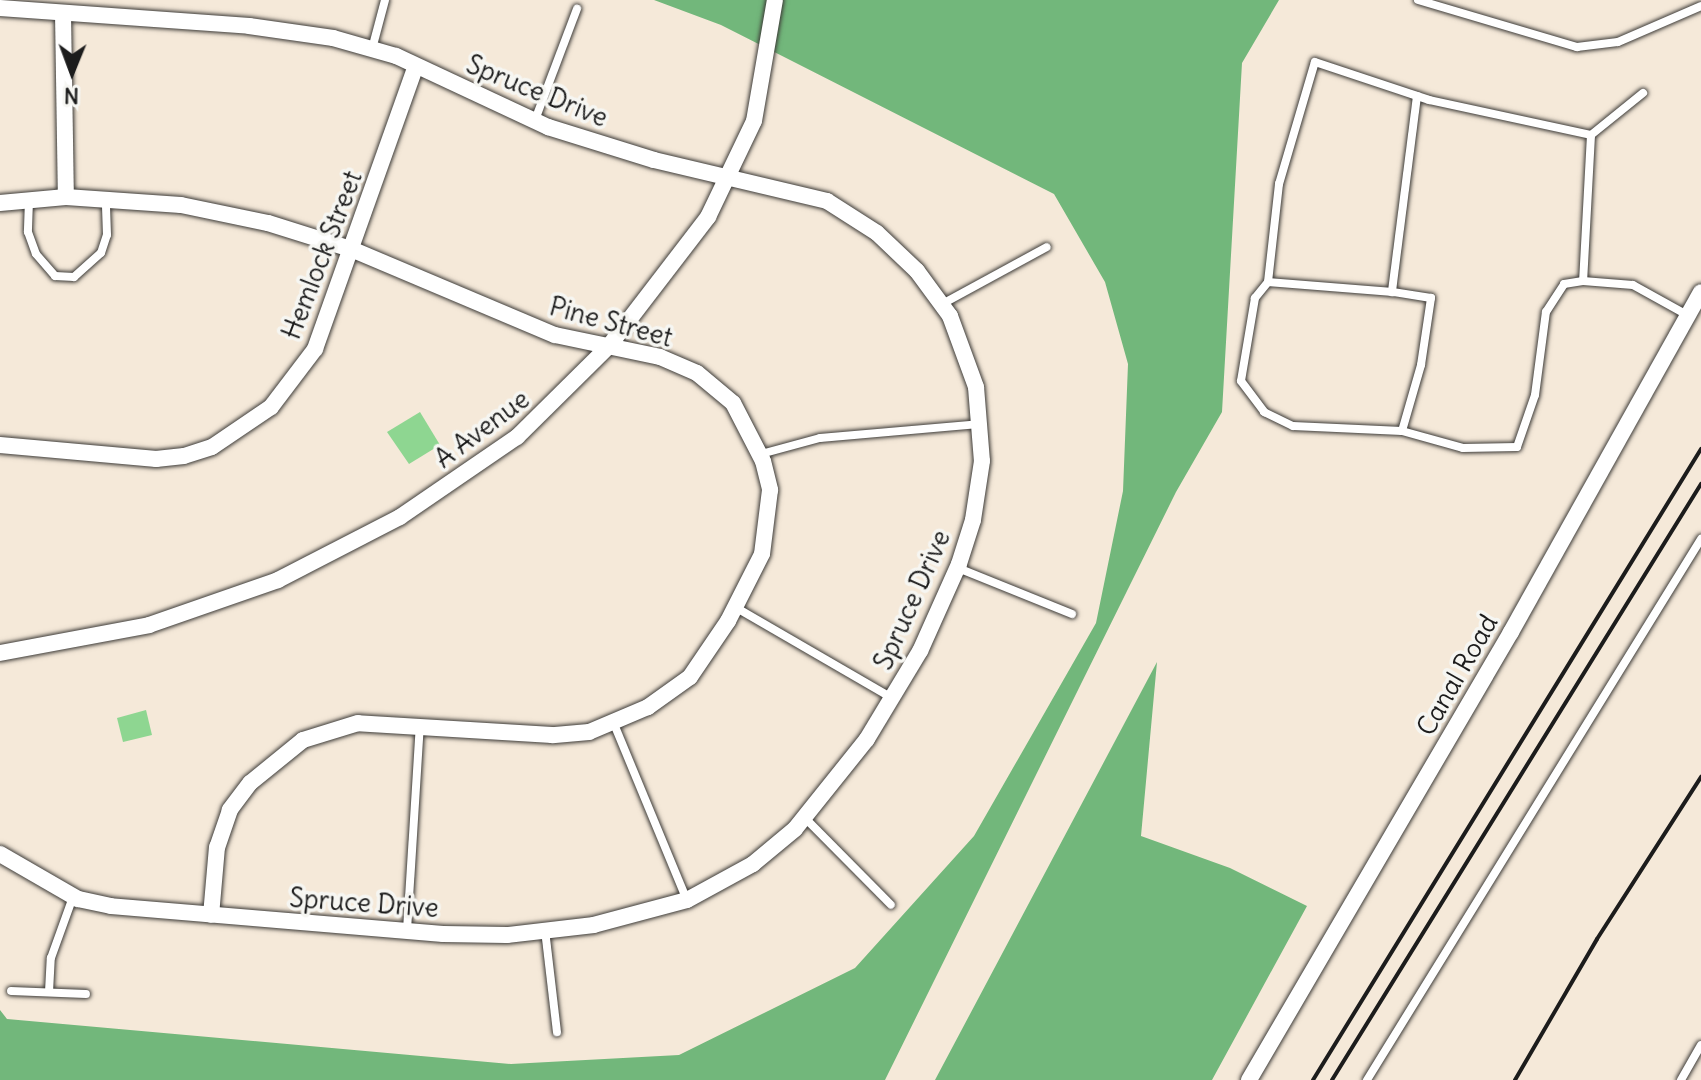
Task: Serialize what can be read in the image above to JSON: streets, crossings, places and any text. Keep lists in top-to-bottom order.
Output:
{
  "streets": {
    "street": [
      "Spruce Drive",
      "Hemlock Street",
      "Pine Street",
      "A Avenue",
      "Canal Road"
    ]
  },
  "crossings": [
    ["Spruce Drive", "Hemlock Street"],
    ["Spruce Drive", "Pine Street"],
    ["Spruce Drive", "A Avenue"],
    ["Hemlock Street", "Pine Street"],
    ["Pine Street", "A Avenue"]
  ],
  "north": "bottom"
}
